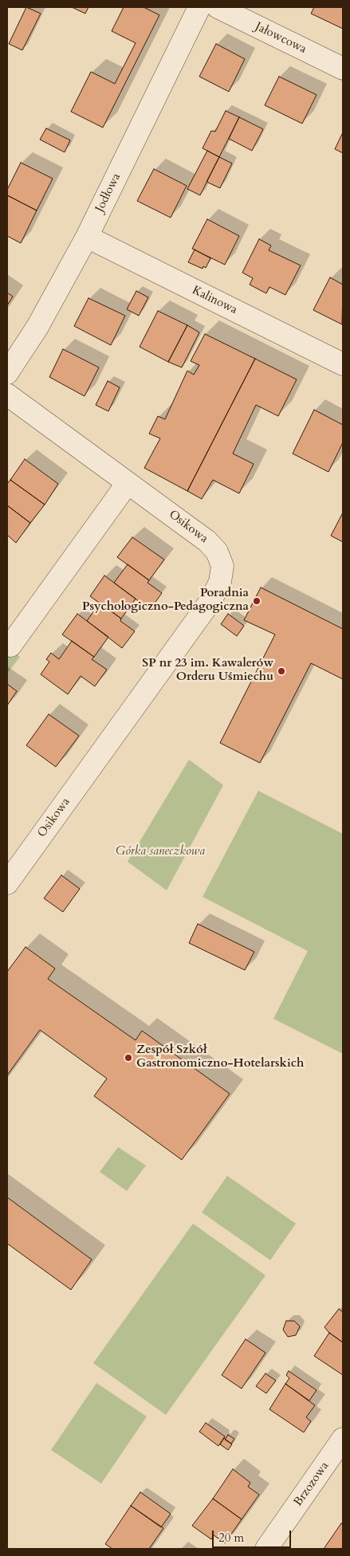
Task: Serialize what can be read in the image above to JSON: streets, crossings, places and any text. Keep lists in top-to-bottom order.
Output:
{
  "streets": {
    "street": [
      "Jałowcowa",
      "Jodłowa",
      "Kalinowa",
      "Osikowa",
      "Brzozowa"
    ]
  },
  "crossings": [
    ["Jodłowa", "Kalinowa"]
  ],
  "parks": ["Górka saneczkowa"],
  "places": ["Poradnia Psychologiczno-Pedagogiczna", "SP nr 23 im. Kawalerów Orderu Uśmiechu", "Zespół Szkół Gastronomiczno-Hotelarskich"],
  "scale_bar": "20 m"
}
